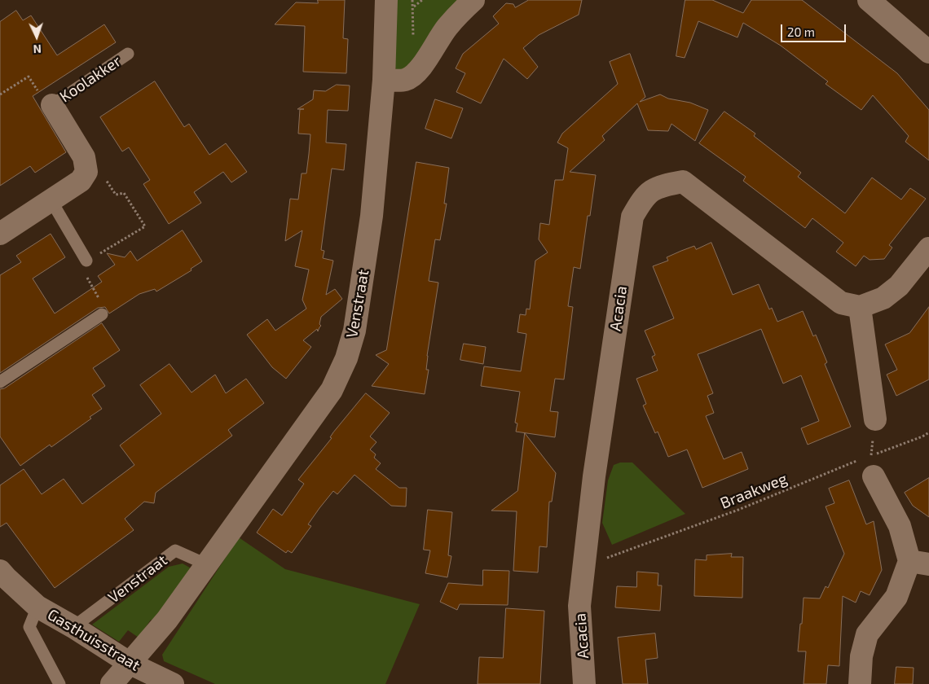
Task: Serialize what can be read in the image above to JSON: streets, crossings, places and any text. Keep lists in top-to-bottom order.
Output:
{
  "streets": {
    "street": [
      "Koolakker",
      "Venstraat",
      "Acacia",
      "Gasthuisstraat"
    ],
    "path": ["Braakweg"]
  },
  "crossings": [
    ["Venstraat", "Gasthuisstraat"],
    ["Acacia", "Braakweg"]
  ],
  "scale_bar": "20 m",
  "north": "bottom"
}
